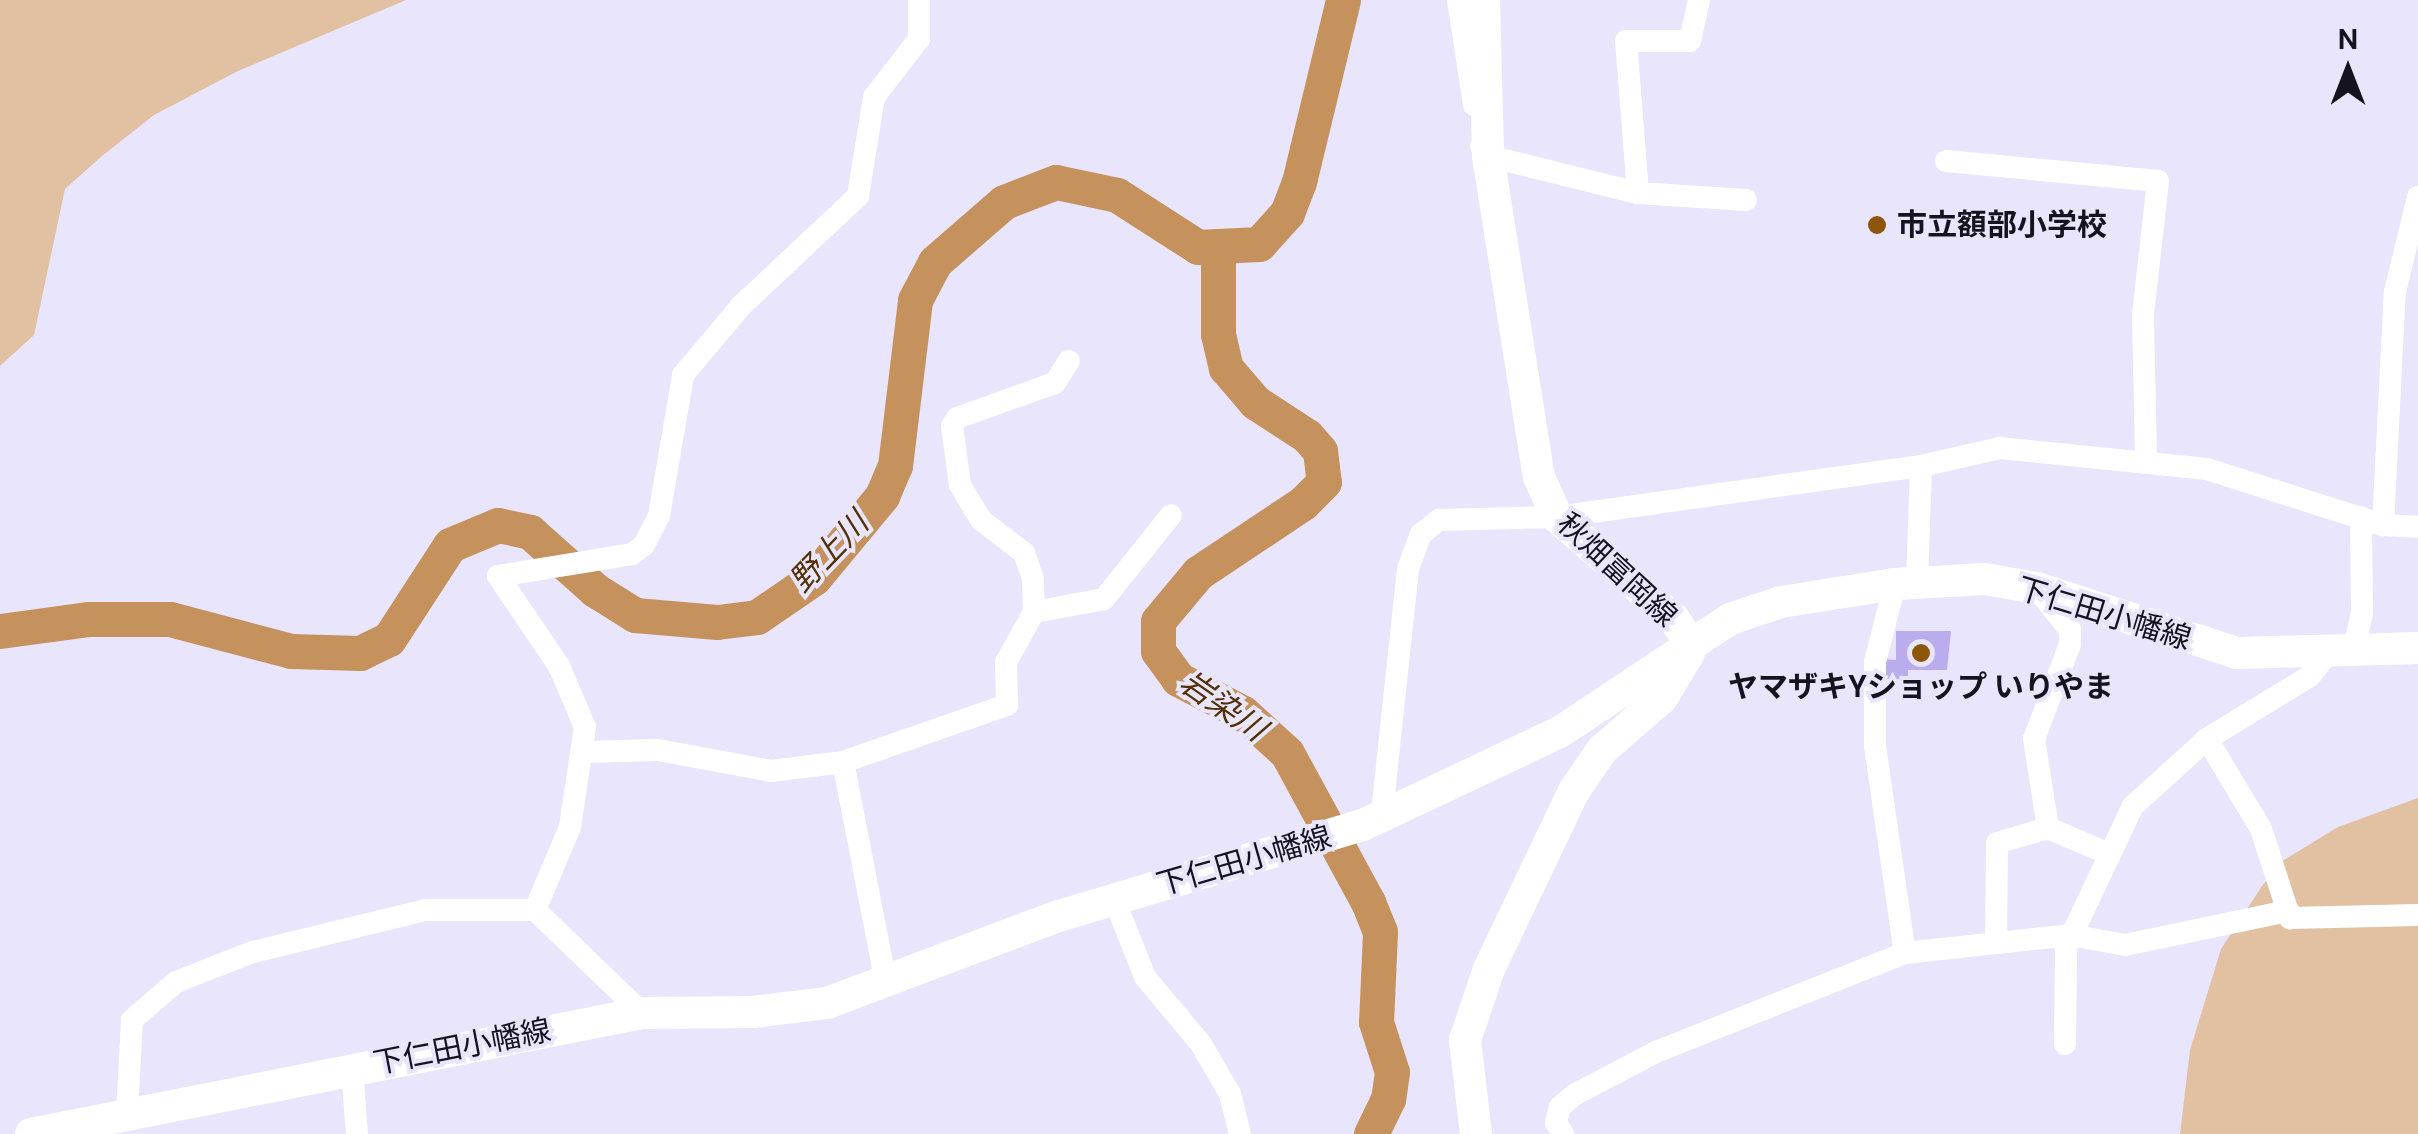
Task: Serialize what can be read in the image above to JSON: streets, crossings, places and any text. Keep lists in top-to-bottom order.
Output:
{
  "streets": {
    "main road": ["秋畑富岡線", "下仁田小幡線"]
  },
  "crossings": [
    ["秋畑富岡線", "下仁田小幡線"]
  ],
  "water": ["野上川", "岩染川"],
  "places": ["市立額部小学校", "ヤマザキYショップ いりやま"],
  "north": "top"
}
